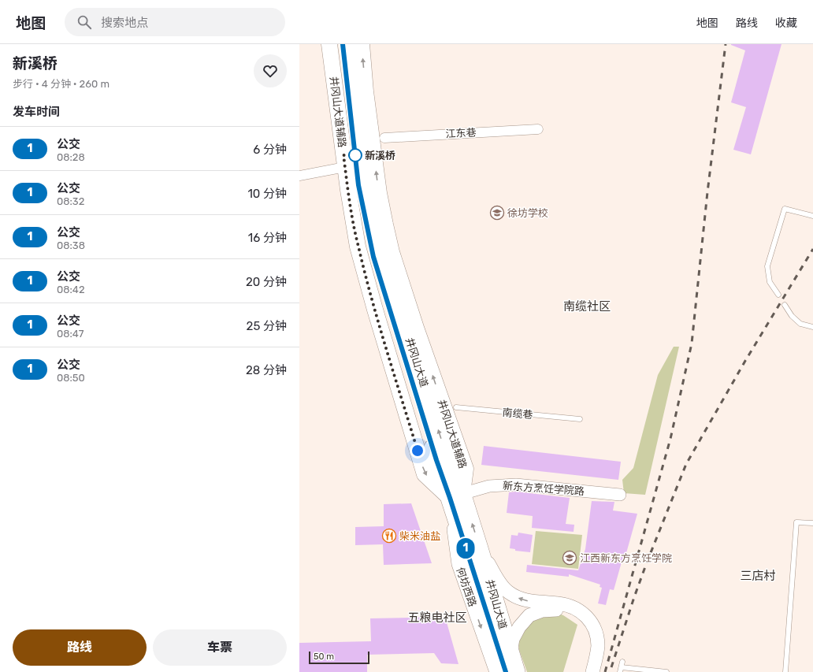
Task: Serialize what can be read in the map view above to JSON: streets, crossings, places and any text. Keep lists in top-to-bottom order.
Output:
{
  "streets": {
    "highway": ["井冈山大道"],
    "main road": ["井冈山大道辅路", "何坊西路"],
    "street": ["江东巷", "新东方烹饪学院路"],
    "lane": ["南缆巷"]
  },
  "crossings": [
    ["井冈山大道辅路", "井冈山大道"],
    ["井冈山大道辅路", "新东方烹饪学院路"],
    ["井冈山大道辅路", "何坊西路"],
    ["井冈山大道", "新东方烹饪学院路"],
    ["井冈山大道", "何坊西路"],
    ["新东方烹饪学院路", "何坊西路"]
  ],
  "one_way": ["何坊西路"],
  "districts": ["南缆社区", "三店村", "五粮电社区"],
  "places": {
    "other": ["新溪桥"],
    "school or university": ["徐坊学校", "江西新东方烹饪学院"],
    "restaurant": ["柴米油盐"]
  },
  "lines": ["bus line 1"],
  "scale_bar": "50 m",
  "page": {
    "header": "地图",
    "search": "搜索地点",
    "nav": ["地图", "路线", "收藏"],
    "heading": [
      ["新溪桥", "步行 · 4 分钟 · 260 m"],
      "发车时间"
    ],
    "on_map": "1",
    "list": [
      {
        "mark": "1",
        "name": "公交",
        "note": "08:28",
        "value": "6 分钟"
      },
      {
        "mark": "1",
        "name": "公交",
        "note": "08:32",
        "value": "10 分钟"
      },
      {
        "mark": "1",
        "name": "公交",
        "note": "08:38",
        "value": "16 分钟"
      },
      {
        "mark": "1",
        "name": "公交",
        "note": "08:42",
        "value": "20 分钟"
      },
      {
        "mark": "1",
        "name": "公交",
        "note": "08:47",
        "value": "25 分钟"
      },
      {
        "mark": "1",
        "name": "公交",
        "note": "08:50",
        "value": "28 分钟"
      }
    ],
    "buttons": ["路线", "车票"],
    "scale": "50 m"
  }
}
